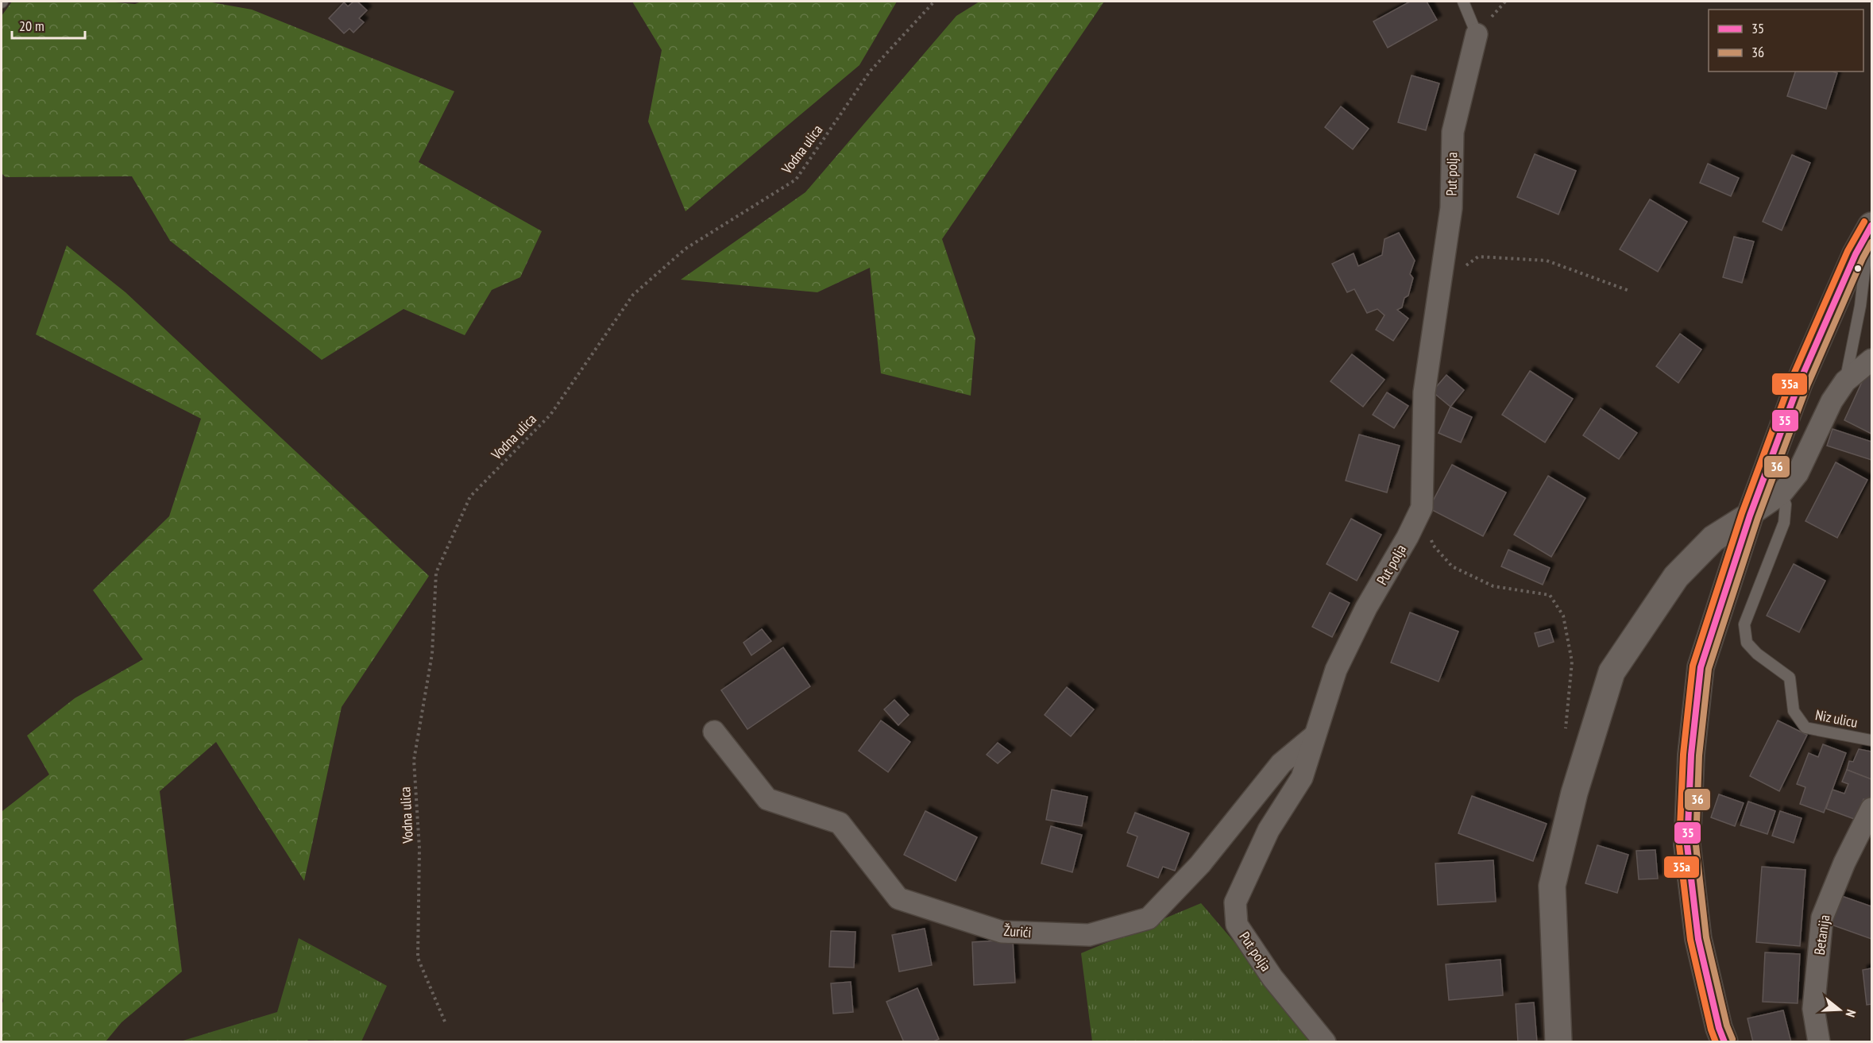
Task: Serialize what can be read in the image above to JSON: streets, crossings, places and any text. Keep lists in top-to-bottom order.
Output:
{
  "streets": {
    "street": ["Put polja", "Žurići", "Betanija"],
    "lane": ["Niz ulicu"],
    "path": ["Vodna ulica"]
  },
  "crossings": [
    ["Put polja", "Žurići"]
  ],
  "lines": ["transit line 35a", "transit line 35", "transit line 36"],
  "legend": ["35", "36"],
  "scale_bar": "20 m",
  "north": "right"
}
